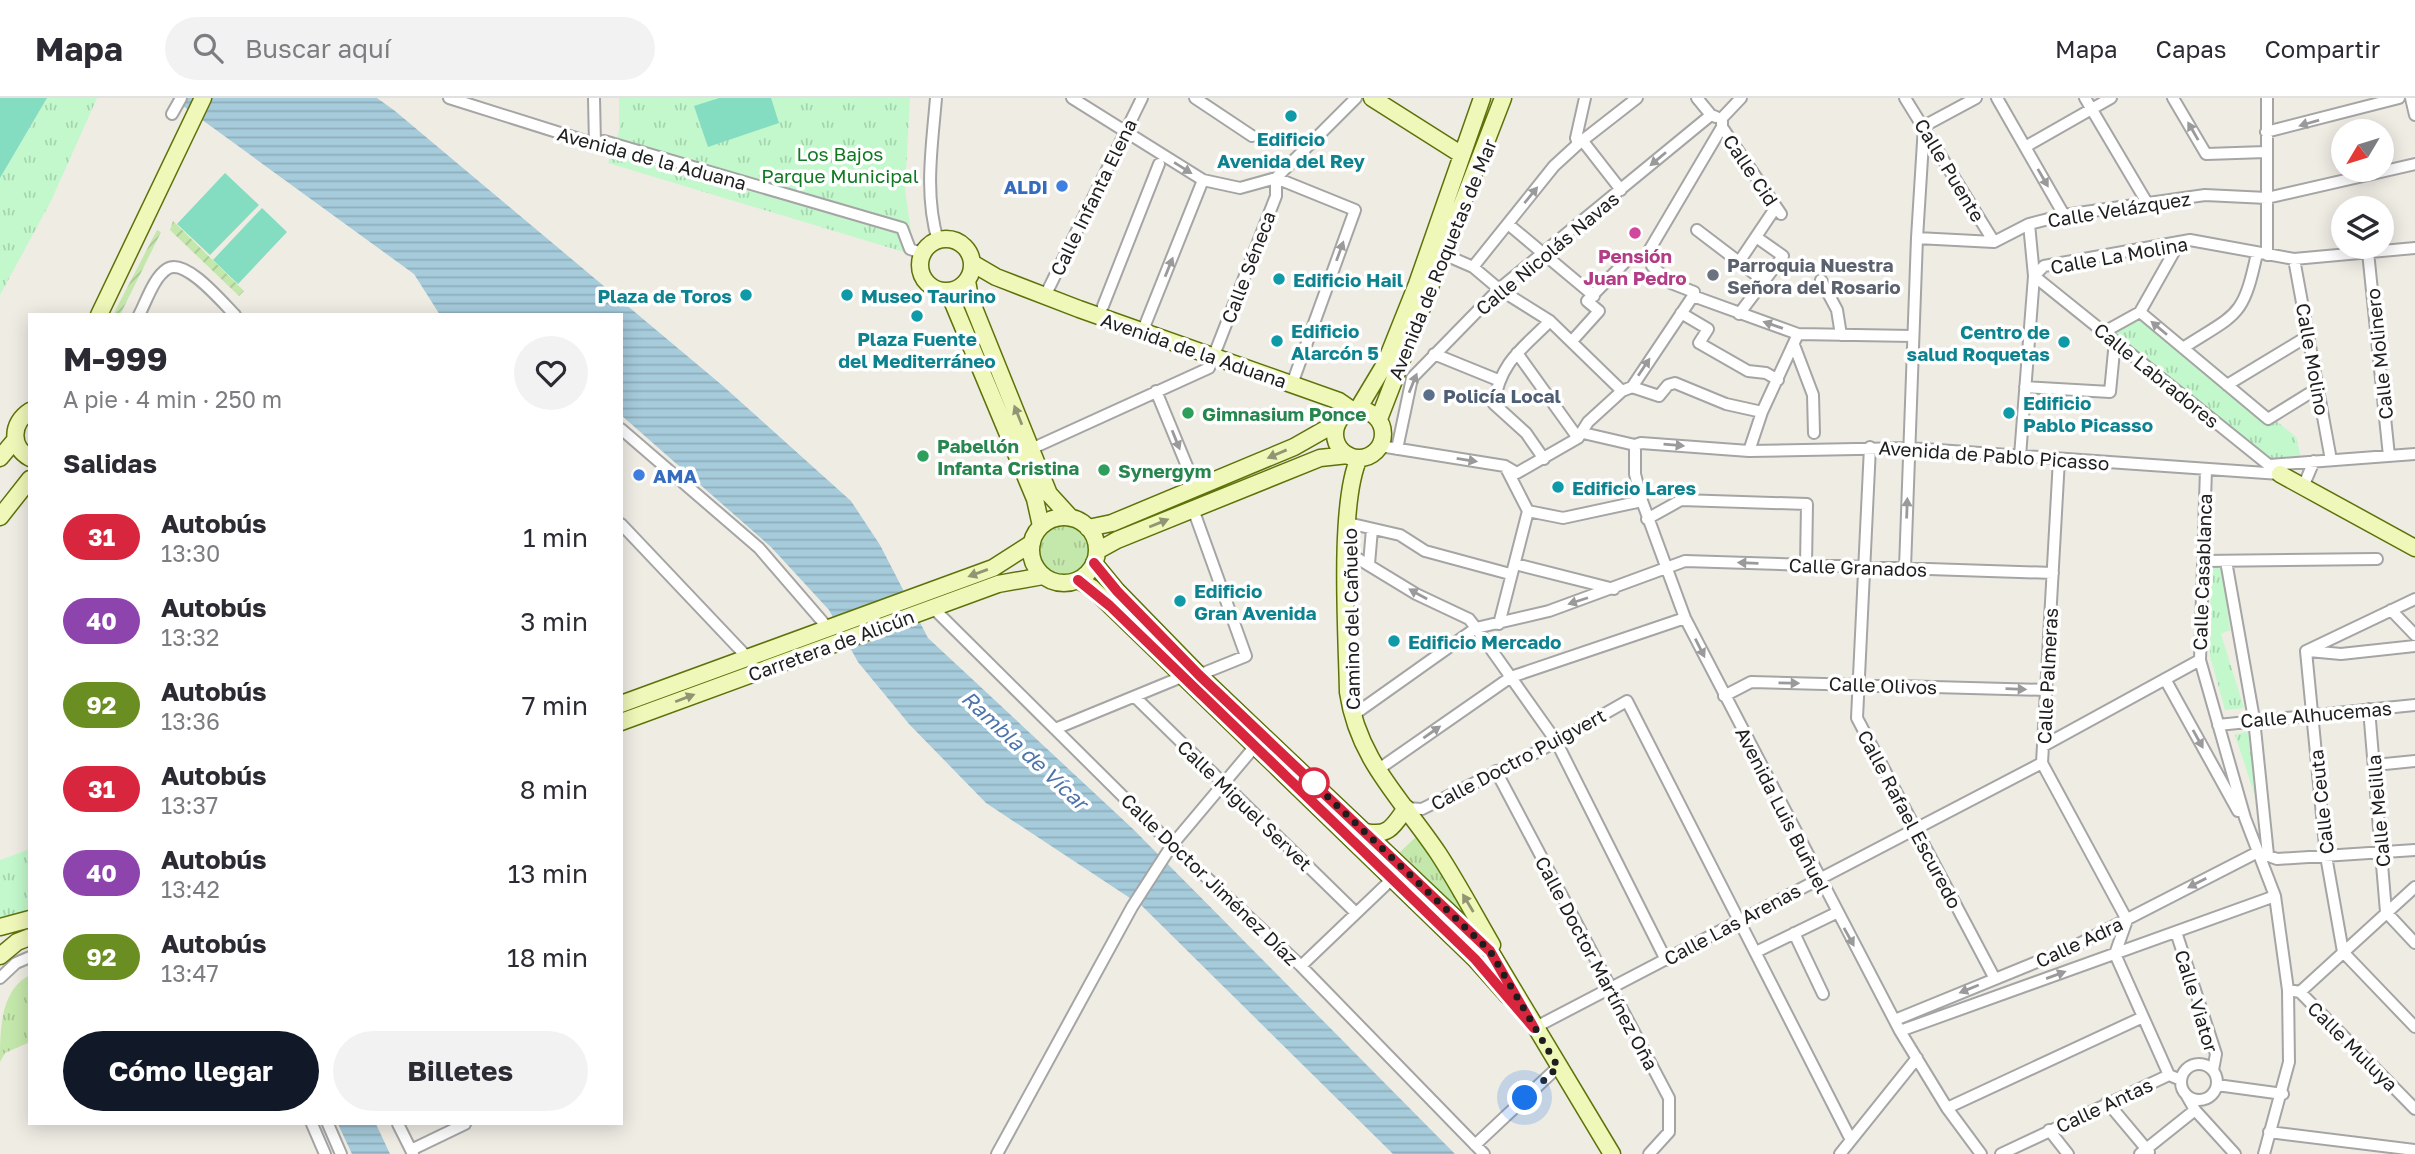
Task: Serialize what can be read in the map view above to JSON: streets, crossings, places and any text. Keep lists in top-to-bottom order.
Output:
{
  "streets": {
    "main road": [
      "Avenida de la Aduana",
      "Avenida de Roquetas de Mar",
      "Avenida de Pablo Picasso",
      "Camino del Cañuelo",
      "Carretera de Alicún"
    ],
    "street": [
      "Calle Cid",
      "Calle Puente",
      "Calle Infanta Elena",
      "Calle Velázquez",
      "Calle Nicolás Navas",
      "Calle La Molina",
      "Calle Séneca",
      "Calle Molinero",
      "Calle Molino",
      "Calle Labradores",
      "Calle Granados",
      "Calle Casablanca",
      "Calle Palmeras",
      "Calle Olivos",
      "Calle Alhucemas",
      "Calle Doctro Puigvert",
      "Calle Ceuta",
      "Calle Miguel Servet",
      "Avenida Luis Buñuel",
      "Calle Melilla",
      "Calle Rafael Escuredo",
      "Calle Doctor Jiménez Díaz",
      "Calle Las Arenas",
      "Calle Adra",
      "Calle Doctor Martínez Oña",
      "Calle Viator",
      "Calle Muluya",
      "Calle Antas"
    ]
  },
  "crossings": [
    ["Avenida de la Aduana", "Calle Infanta Elena"],
    ["Avenida de la Aduana", "Avenida de Roquetas de Mar"],
    ["Avenida de la Aduana", "Calle Séneca"],
    ["Avenida de la Aduana", "Camino del Cañuelo"],
    ["Calle Cid", "Calle Nicolás Navas"],
    ["Calle Puente", "Calle Velázquez"],
    ["Calle La Molina", "Calle Molino"],
    ["Calle La Molina", "Calle Labradores"],
    ["Avenida de Roquetas de Mar", "Camino del Cañuelo"],
    ["Calle Labradores", "Avenida de Pablo Picasso"],
    ["Avenida de Pablo Picasso", "Calle Casablanca"],
    ["Avenida de Pablo Picasso", "Calle Palmeras"],
    ["Avenida de Pablo Picasso", "Avenida Luis Buñuel"],
    ["Avenida de Pablo Picasso", "Calle Rafael Escuredo"],
    ["Calle Granados", "Calle Palmeras"],
    ["Calle Granados", "Avenida Luis Buñuel"],
    ["Calle Granados", "Calle Rafael Escuredo"],
    ["Calle Casablanca", "Calle Alhucemas"],
    ["Calle Casablanca", "Calle Adra"],
    ["Calle Casablanca", "Calle Muluya"],
    ["Camino del Cañuelo", "Calle Doctro Puigvert"],
    ["Carretera de Alicún", "Calle Doctor Jiménez Díaz"],
    ["Calle Palmeras", "Calle Olivos"],
    ["Calle Palmeras", "Calle Las Arenas"],
    ["Calle Palmeras", "Calle Adra"],
    ["Calle Olivos", "Avenida Luis Buñuel"],
    ["Calle Olivos", "Calle Rafael Escuredo"],
    ["Calle Alhucemas", "Calle Ceuta"],
    ["Calle Alhucemas", "Calle Melilla"],
    ["Calle Doctro Puigvert", "Calle Las Arenas"],
    ["Calle Doctro Puigvert", "Calle Doctor Martínez Oña"],
    ["Avenida Luis Buñuel", "Calle Las Arenas"],
    ["Avenida Luis Buñuel", "Calle Adra"],
    ["Calle Rafael Escuredo", "Calle Las Arenas"],
    ["Calle Rafael Escuredo", "Calle Adra"],
    ["Calle Las Arenas", "Calle Doctor Martínez Oña"],
    ["Calle Adra", "Calle Viator"]
  ],
  "one_way": ["Calle Olivos"],
  "water": ["Rambla de Vícar"],
  "parks": ["Los Bajos Parque Municipal"],
  "places": [
    "Edificio Avenida del Rey",
    "ALDI",
    "Pensión Juan Pedro",
    "Parroquia Nuestra Señora del Rosario",
    "Edificio Hail",
    "Plaza de Toros",
    "Museo Taurino",
    "Plaza Fuente del Mediterráneo",
    "Edificio Alarcón 5",
    "Centro de salud Roquetas",
    "Policía Local",
    "Gimnasium Ponce",
    "Edificio Pablo Picasso",
    "Pabellón Infanta Cristina",
    "Synergym",
    "AMA",
    "Edificio Lares",
    "Edificio Gran Avenida",
    "Edificio Mercado"
  ],
  "lines": ["bus line 31"],
  "north": "bottom left",
  "page": {
    "header": "Mapa",
    "search": "Buscar aquí",
    "nav": ["Mapa", "Capas", "Compartir"],
    "heading": [
      ["M-999", "A pie · 4 min · 250 m"],
      "Salidas"
    ],
    "list": [
      {
        "mark": "31",
        "name": "Autobús",
        "note": "13:30",
        "value": "1 min"
      },
      {
        "mark": "40",
        "name": "Autobús",
        "note": "13:32",
        "value": "3 min"
      },
      {
        "mark": "92",
        "name": "Autobús",
        "note": "13:36",
        "value": "7 min"
      },
      {
        "mark": "31",
        "name": "Autobús",
        "note": "13:37",
        "value": "8 min"
      },
      {
        "mark": "40",
        "name": "Autobús",
        "note": "13:42",
        "value": "13 min"
      },
      {
        "mark": "92",
        "name": "Autobús",
        "note": "13:47",
        "value": "18 min"
      }
    ],
    "buttons": ["Cómo llegar", "Billetes"]
  }
}
